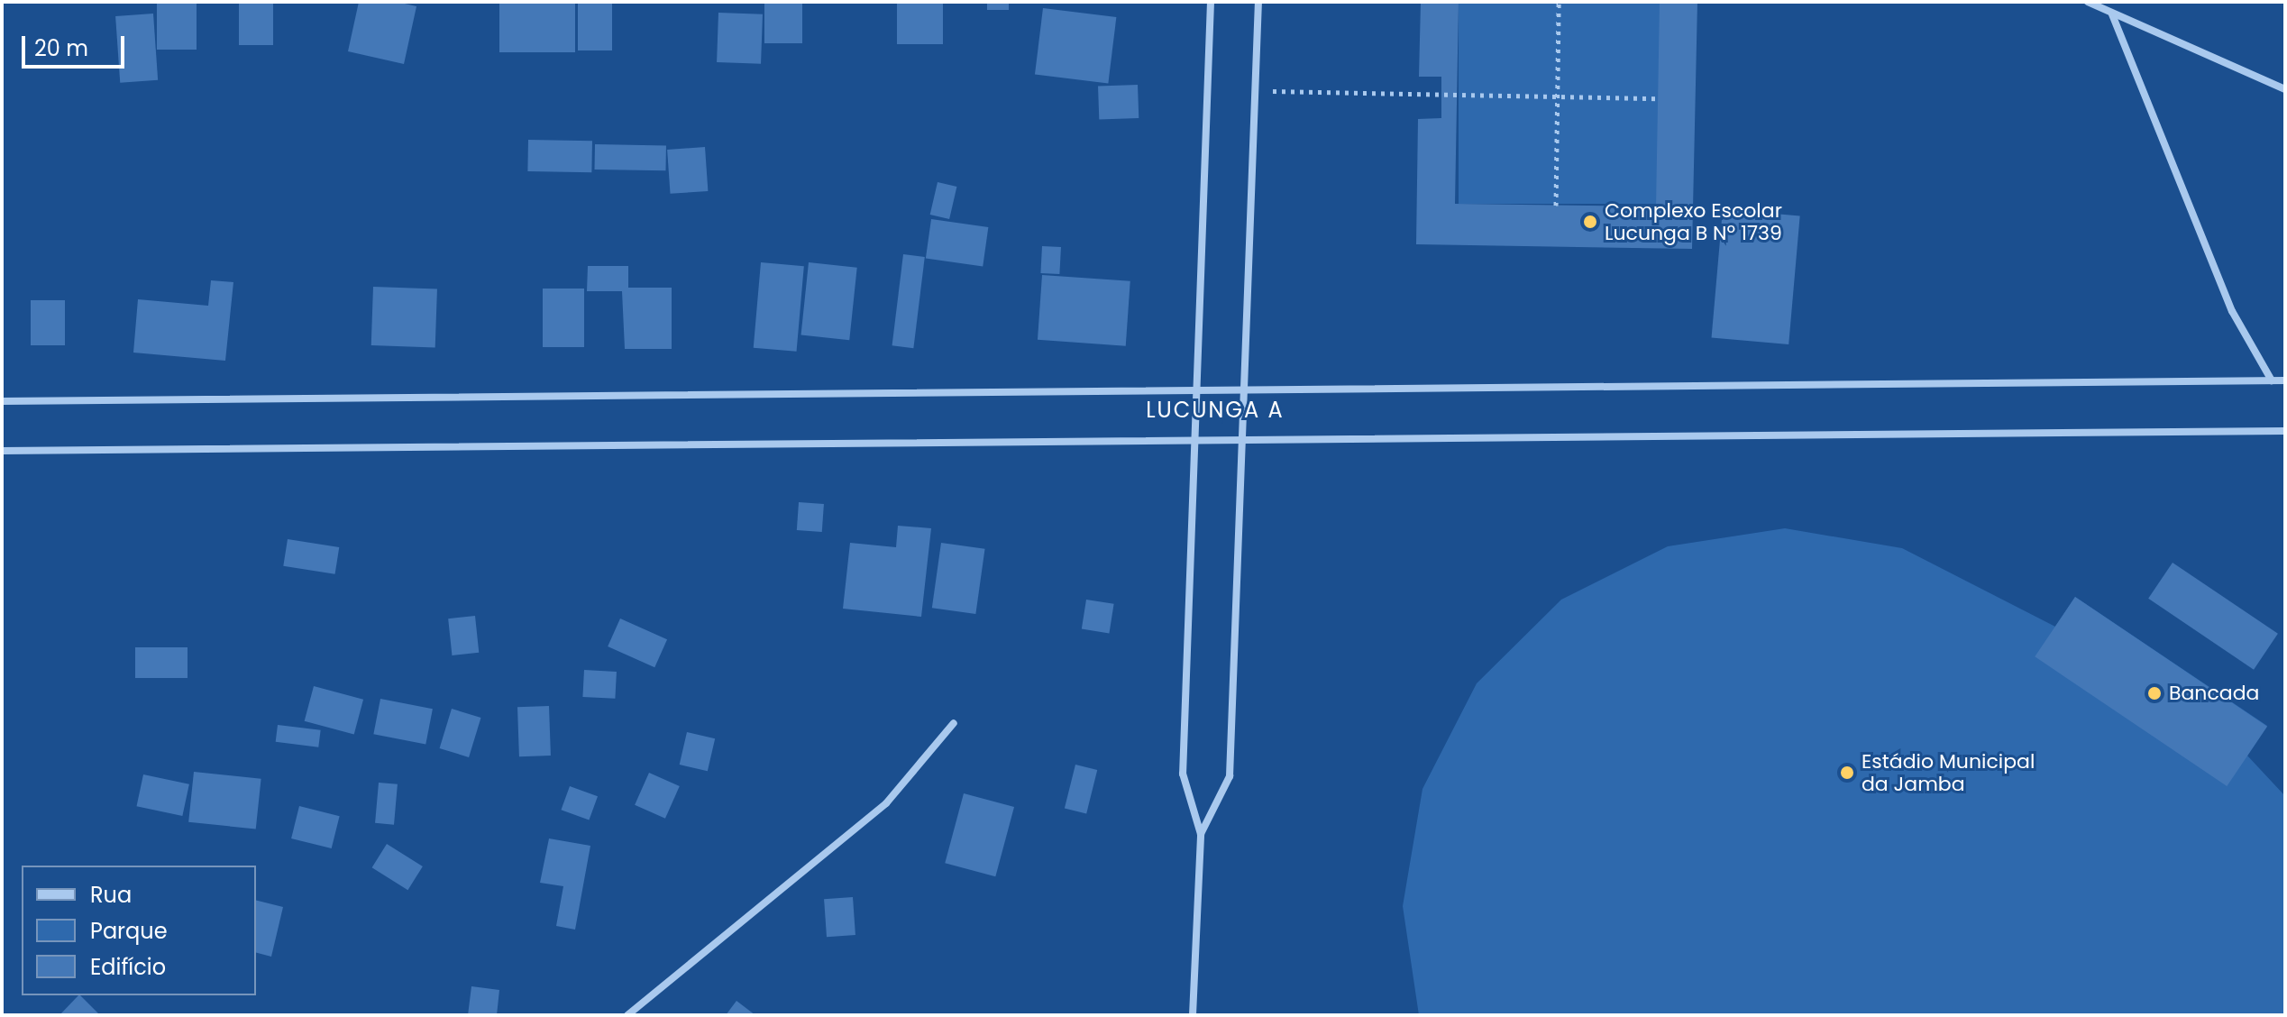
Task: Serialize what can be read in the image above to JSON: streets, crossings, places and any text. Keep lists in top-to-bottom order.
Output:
{
  "districts": ["LUCUNGA A"],
  "places": ["Complexo Escolar Lucunga B Nº 1739", "Bancada", "Estádio Municipal da Jamba"],
  "legend": ["Rua", "Parque", "Edifício"],
  "scale_bar": "20 m"
}
